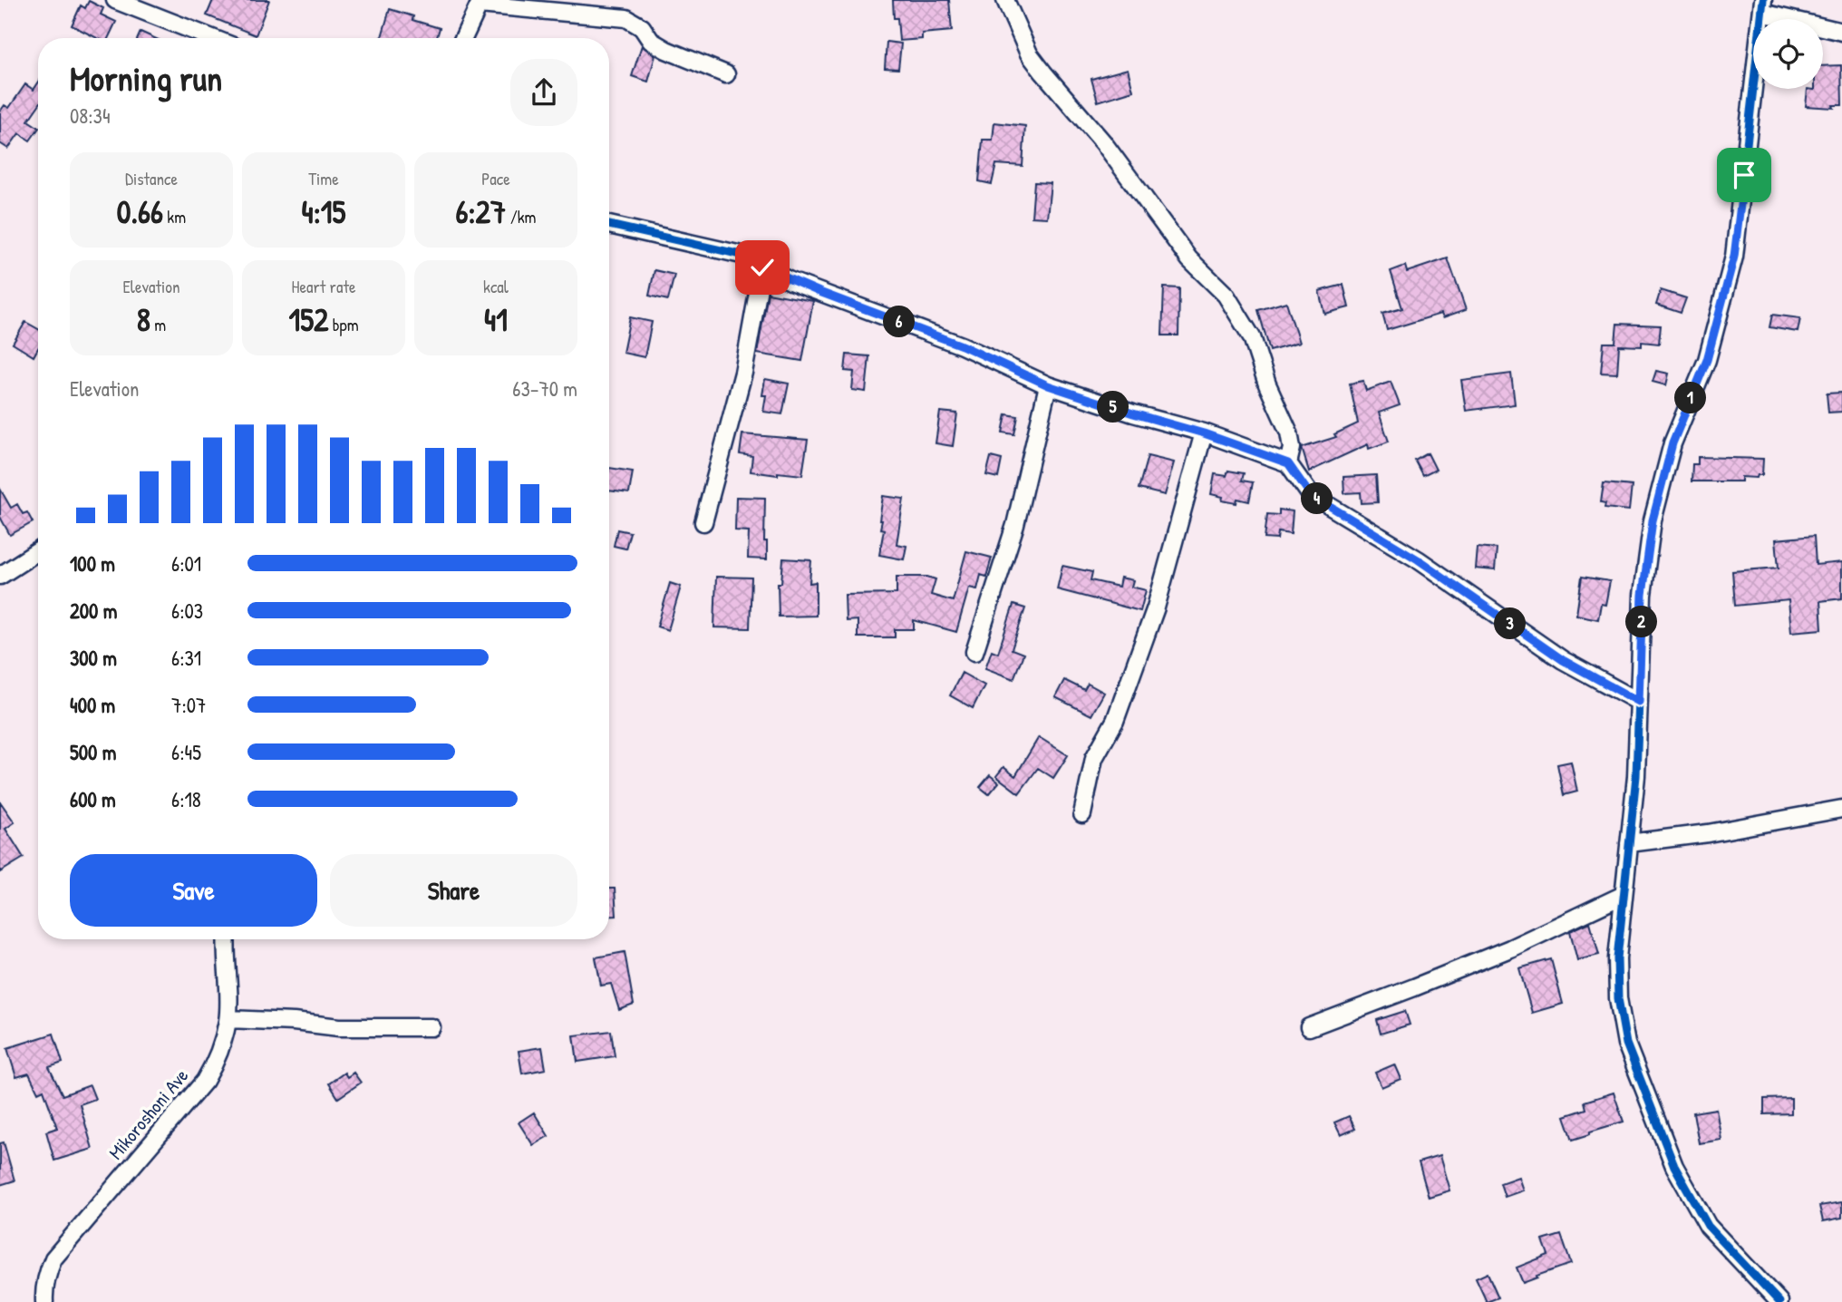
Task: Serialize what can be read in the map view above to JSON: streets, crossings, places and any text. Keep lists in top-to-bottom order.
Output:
{
  "streets": {
    "street": ["Mikoroshoni Ave"]
  },
  "page": {
    "heading": ["Morning run", "08:34"],
    "stats": [
      ["Distance", "0.66 km"],
      ["Time", "4:15"],
      ["Pace", "6:27 /km"],
      ["Elevation", "8 m"],
      ["Heart rate", "152 bpm"],
      ["kcal", "41"]
    ],
    "pins": [
      "6",
      "1",
      "5",
      "4",
      "2",
      "3"
    ],
    "chart": ["Elevation", "63–70 m"],
    "list": [
      {
        "name": "100 m",
        "note": "6:01"
      },
      {
        "name": "200 m",
        "note": "6:03"
      },
      {
        "name": "300 m",
        "note": "6:31"
      },
      {
        "name": "400 m",
        "note": "7:07"
      },
      {
        "name": "500 m",
        "note": "6:45"
      },
      {
        "name": "600 m",
        "note": "6:18"
      }
    ],
    "buttons": ["Save", "Share"]
  }
}
